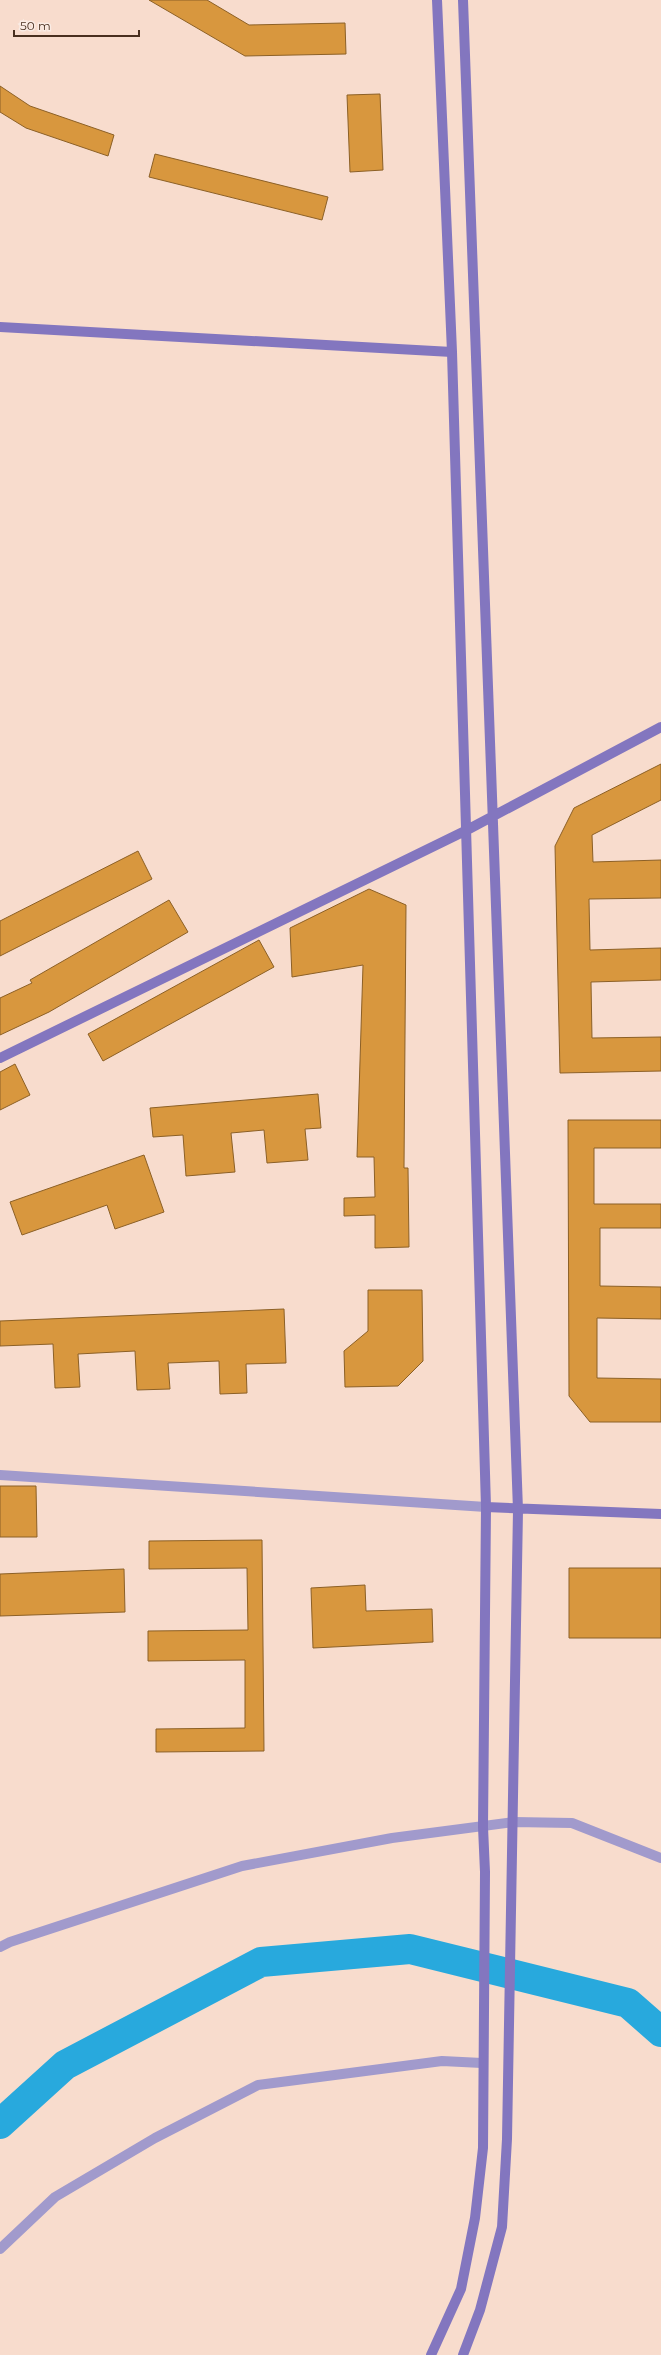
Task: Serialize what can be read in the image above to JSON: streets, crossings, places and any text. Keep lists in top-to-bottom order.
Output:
{
  "scale_bar": "50 m"
}
